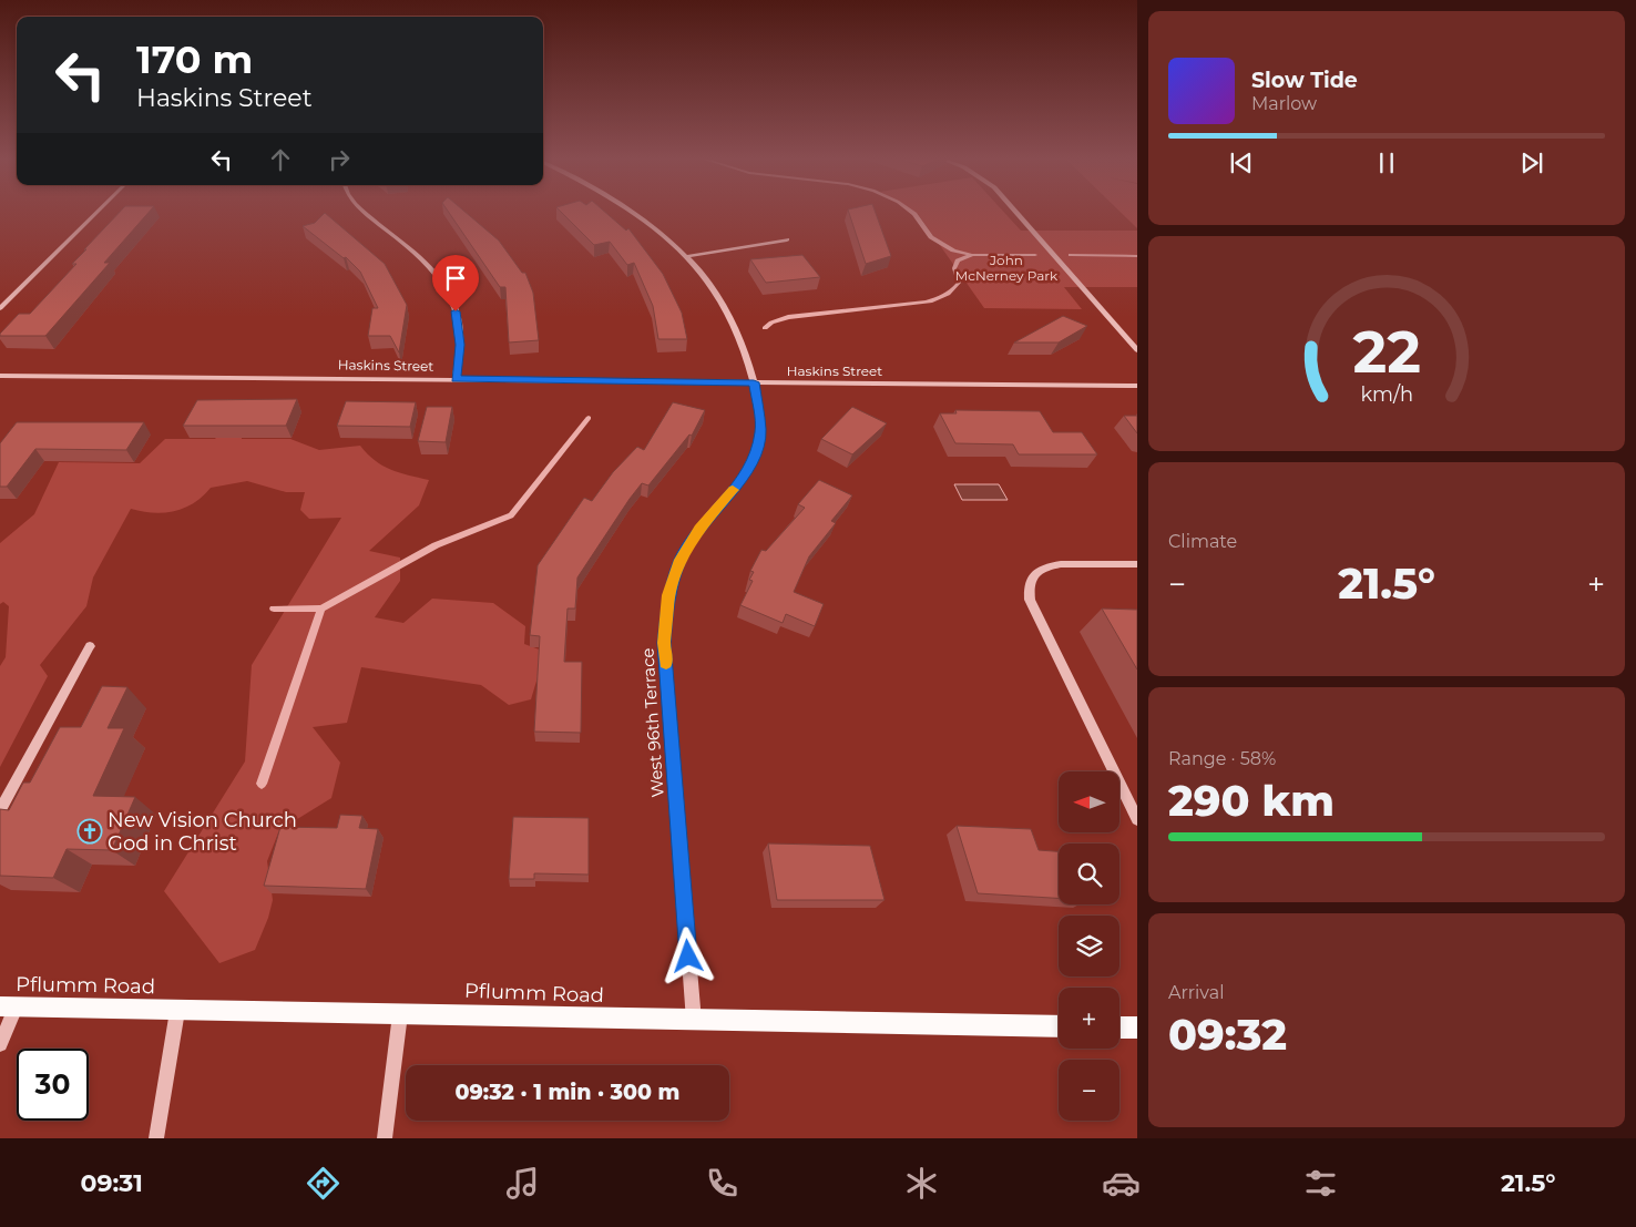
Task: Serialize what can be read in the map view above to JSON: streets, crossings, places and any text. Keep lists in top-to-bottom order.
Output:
{
  "streets": {
    "main road": ["Pflumm Road"],
    "street": ["Haskins Street", "West 96th Terrace"]
  },
  "crossings": [
    ["Haskins Street", "West 96th Terrace"],
    ["West 96th Terrace", "Pflumm Road"]
  ],
  "parks": ["John McNerney Park"],
  "places": {
    "church": ["New Vision Church God in Christ"]
  },
  "north": "left",
  "page": {
    "turn": ["170 m", "Haskins Street"],
    "song": ["Slow Tide", "Marlow"],
    "tile": [
      "Climate",
      ["Range · 58%", "290 km"],
      ["Arrival", "09:32"]
    ],
    "heat": ["−", "21.5°", "+"],
    "map_buttons": ["+", "−"],
    "limit": "30",
    "trip": "09:32 · 1 min · 300 m",
    "tabs": ["09:31", "21.5°"],
    "gauge": ["22", "km/h"]
  }
}
